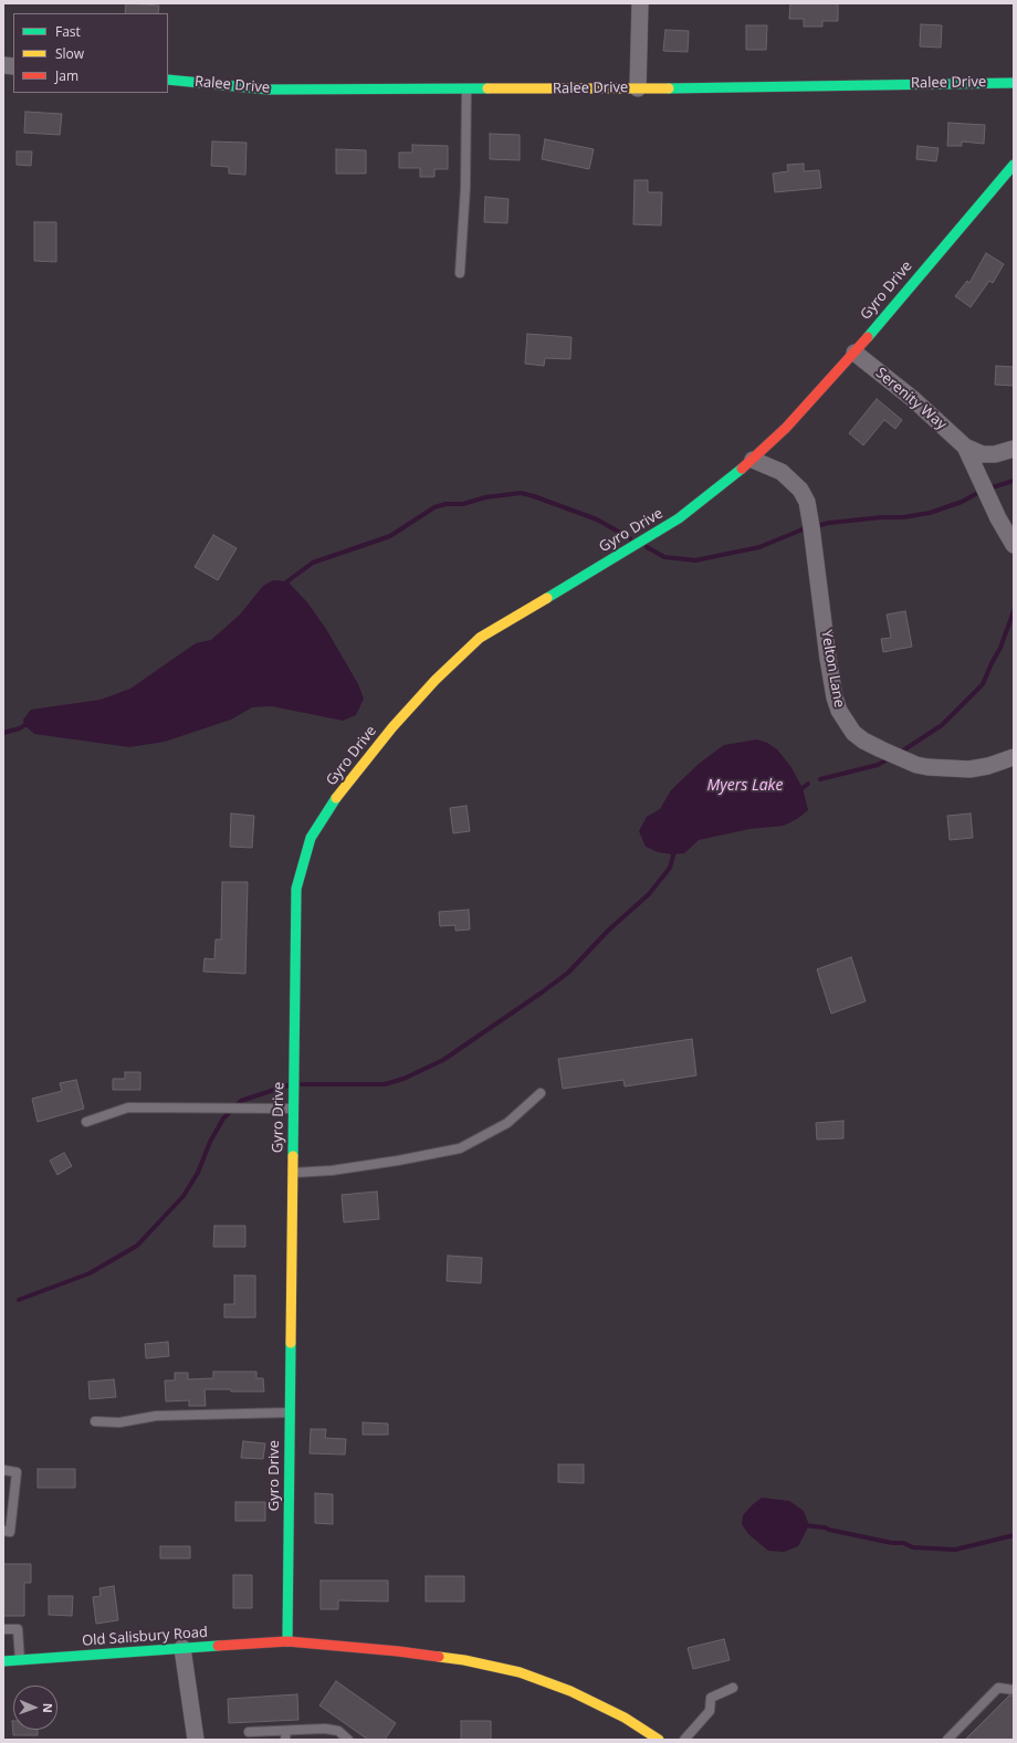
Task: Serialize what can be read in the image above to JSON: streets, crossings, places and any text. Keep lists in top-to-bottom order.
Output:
{
  "streets": {
    "street": [
      "Ralee Drive",
      "Gyro Drive",
      "Serenity Way",
      "Yelton Lane",
      "Old Salisbury Road"
    ]
  },
  "crossings": [
    ["Gyro Drive", "Serenity Way"],
    ["Gyro Drive", "Yelton Lane"],
    ["Gyro Drive", "Old Salisbury Road"]
  ],
  "water": ["Myers Lake"],
  "legend": ["Fast", "Slow", "Jam"],
  "north": "right"
}
